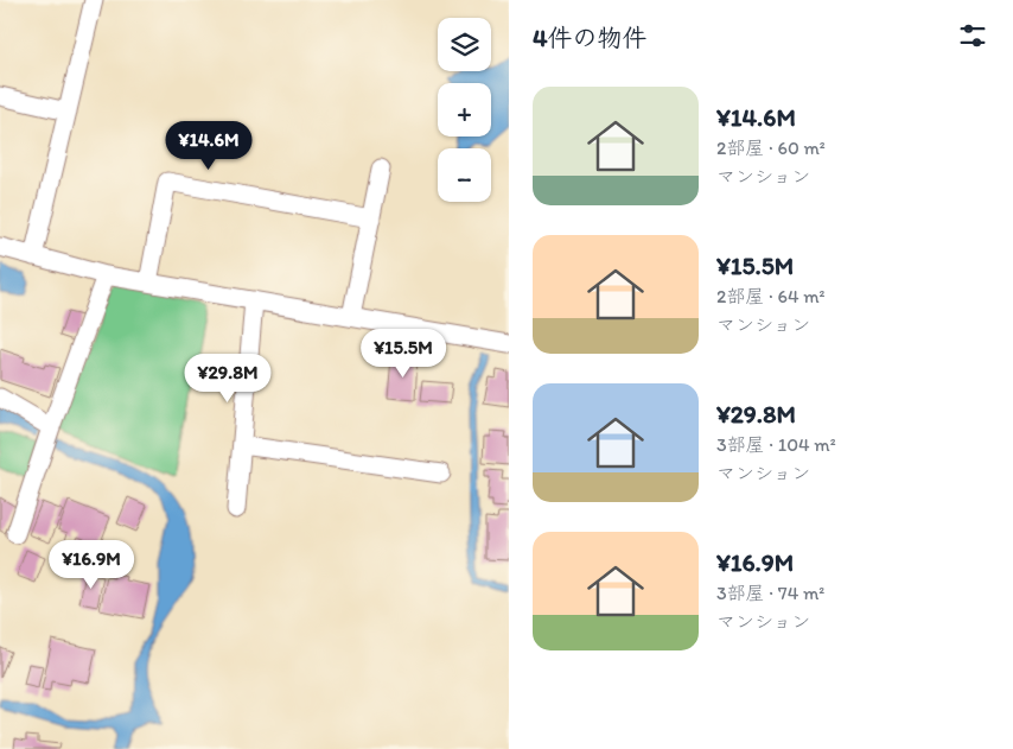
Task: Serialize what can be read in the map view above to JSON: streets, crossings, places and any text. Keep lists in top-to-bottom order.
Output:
{
  "page": {
    "heading": "4件の物件",
    "map_buttons": ["+", "−"],
    "list": [
      {
        "name": "¥14.6M",
        "note": "2部屋 · 60 m² · マンション"
      },
      {
        "name": "¥15.5M",
        "note": "2部屋 · 64 m² · マンション"
      },
      {
        "name": "¥29.8M",
        "note": "3部屋 · 104 m² · マンション"
      },
      {
        "name": "¥16.9M",
        "note": "3部屋 · 74 m² · マンション"
      }
    ],
    "price": [
      "¥14.6M",
      "¥15.5M",
      "¥29.8M",
      "¥16.9M"
    ]
  }
}
